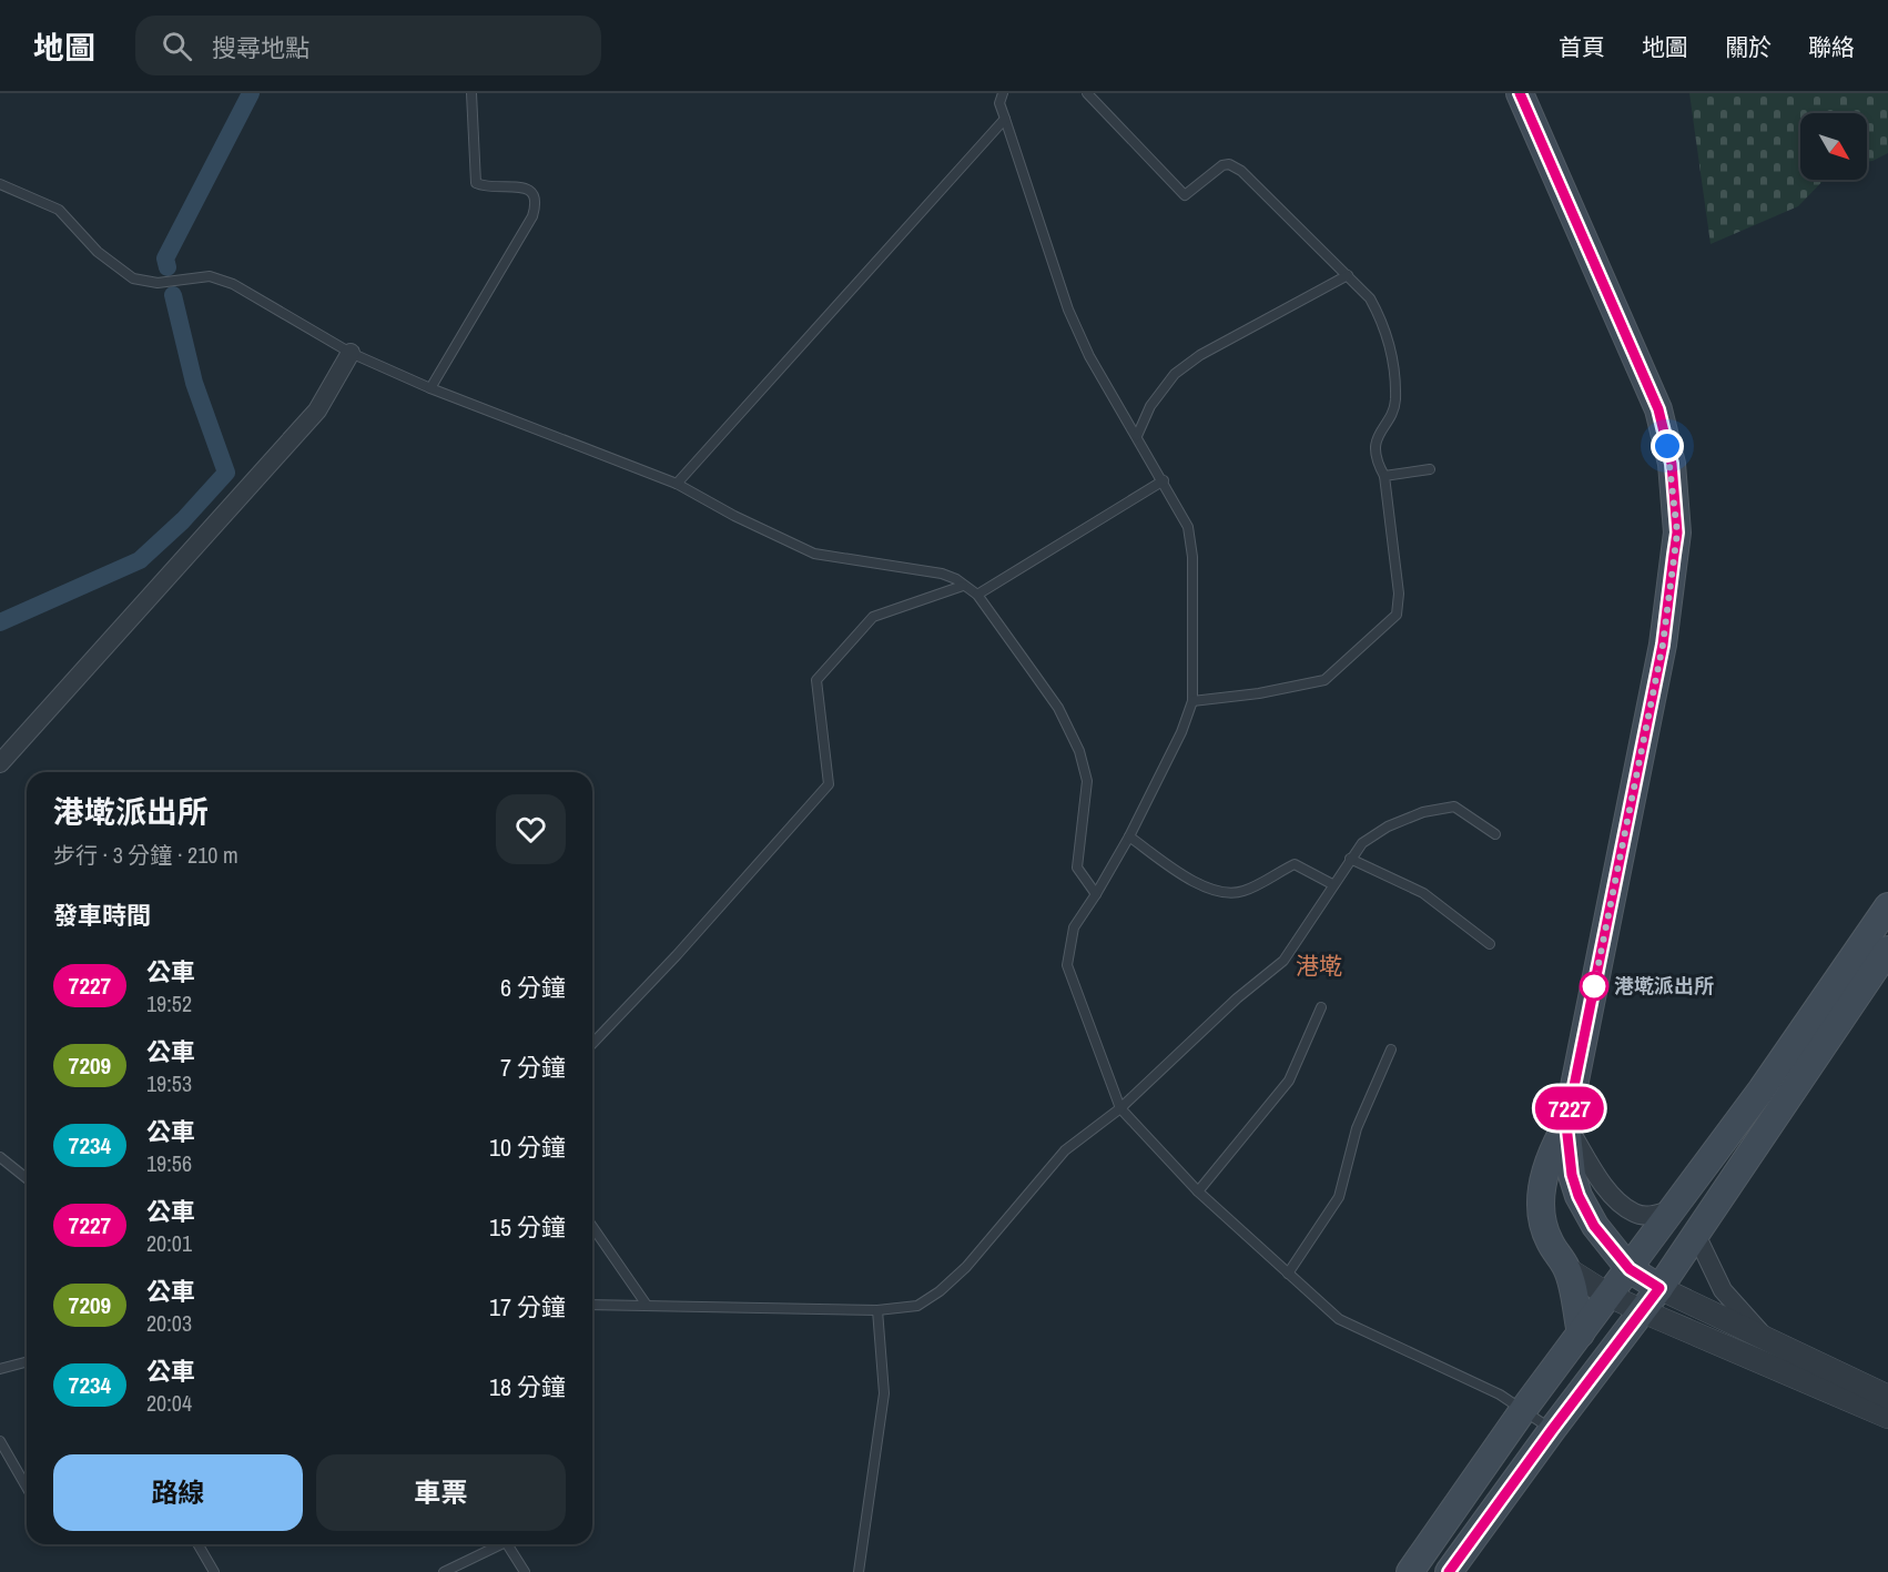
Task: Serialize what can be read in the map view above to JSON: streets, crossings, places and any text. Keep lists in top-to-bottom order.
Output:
{
  "districts": ["港墘"],
  "places": ["港墘派出所"],
  "lines": ["bus line 7227"],
  "north": "bottom right",
  "page": {
    "header": "地圖",
    "search": "搜尋地點",
    "nav": [
      "首頁",
      "地圖",
      "關於",
      "聯絡"
    ],
    "on_map": "7227",
    "heading": [
      ["港墘派出所", "步行 · 3 分鐘 · 210 m"],
      "發車時間"
    ],
    "list": [
      {
        "mark": "7227",
        "name": "公車",
        "note": "19:52",
        "value": "6 分鐘"
      },
      {
        "mark": "7209",
        "name": "公車",
        "note": "19:53",
        "value": "7 分鐘"
      },
      {
        "mark": "7234",
        "name": "公車",
        "note": "19:56",
        "value": "10 分鐘"
      },
      {
        "mark": "7227",
        "name": "公車",
        "note": "20:01",
        "value": "15 分鐘"
      },
      {
        "mark": "7209",
        "name": "公車",
        "note": "20:03",
        "value": "17 分鐘"
      },
      {
        "mark": "7234",
        "name": "公車",
        "note": "20:04",
        "value": "18 分鐘"
      }
    ],
    "buttons": ["路線", "車票"]
  }
}
